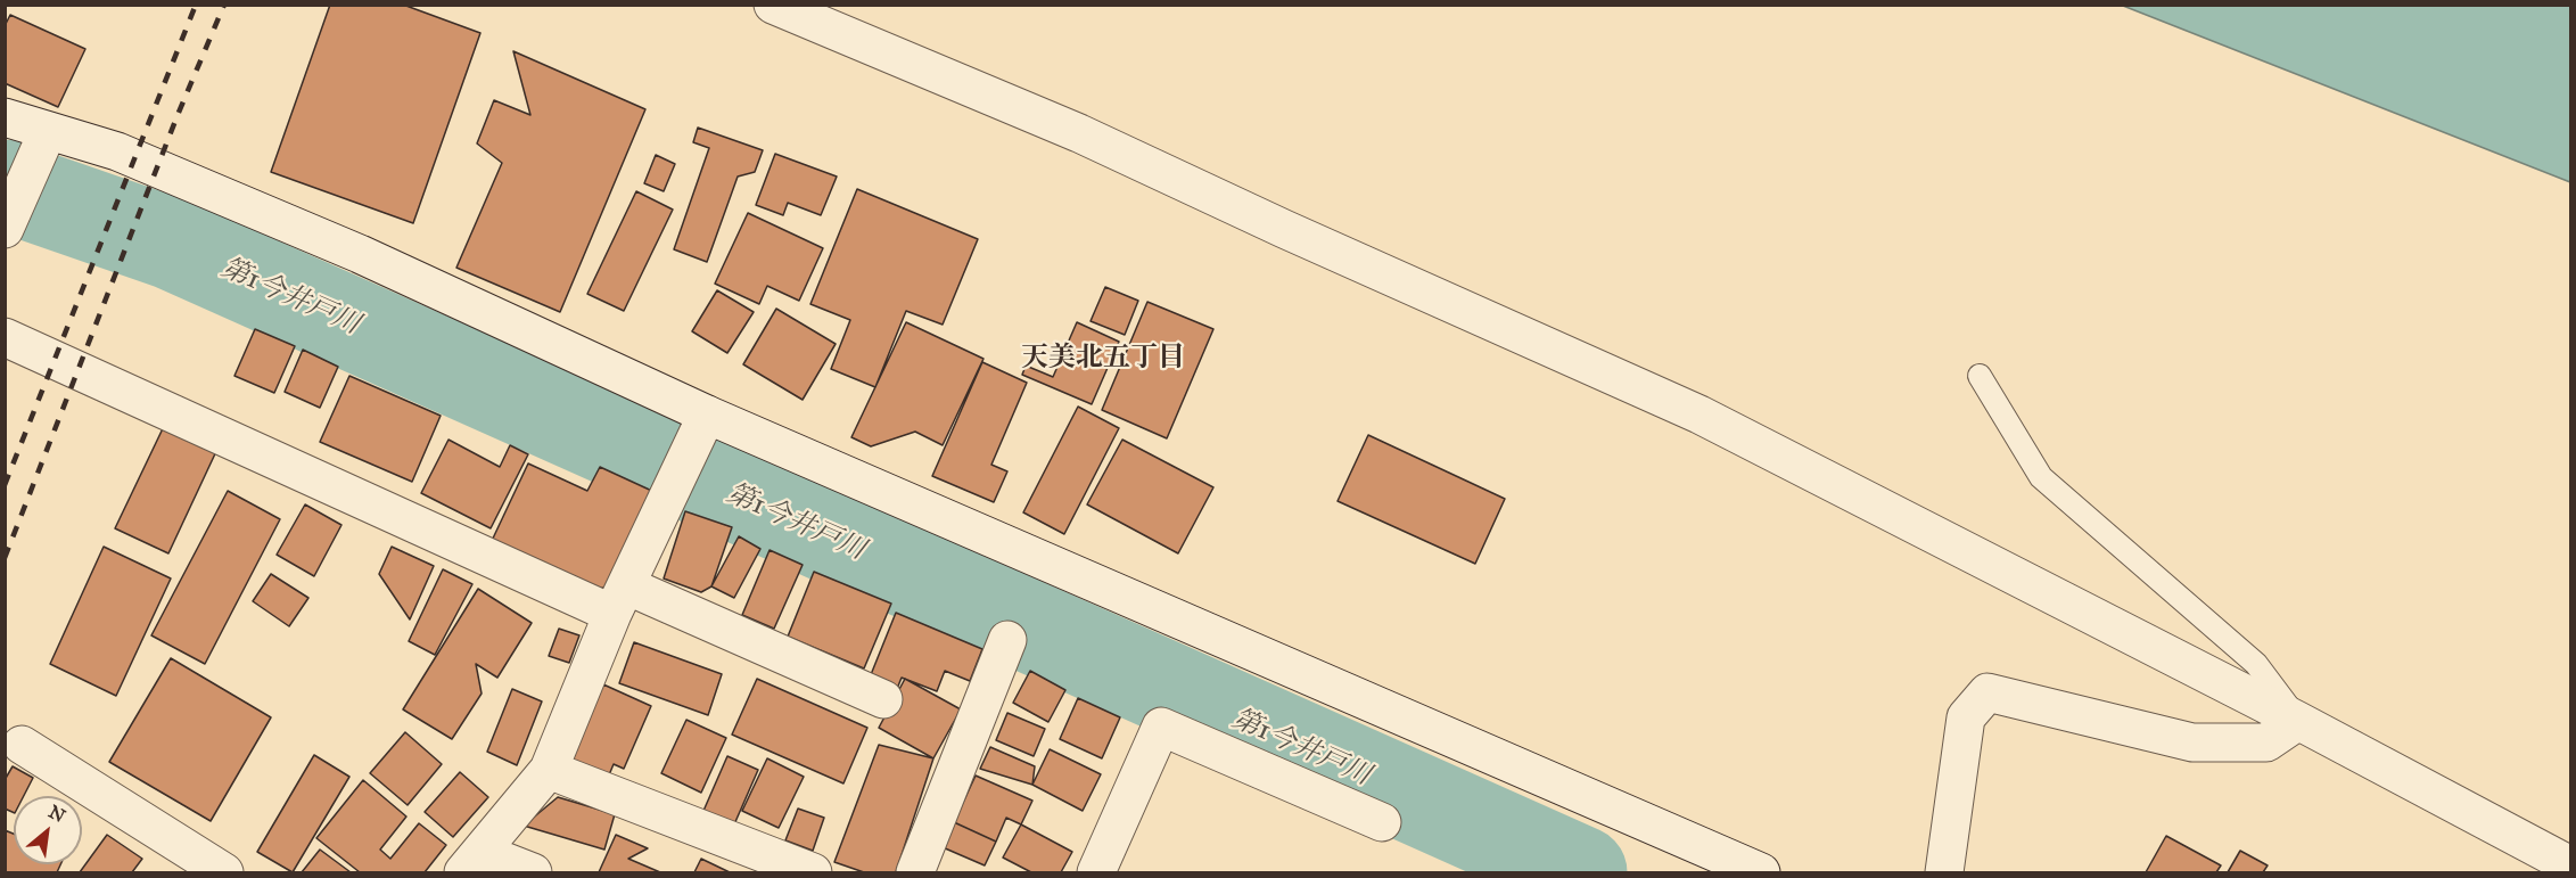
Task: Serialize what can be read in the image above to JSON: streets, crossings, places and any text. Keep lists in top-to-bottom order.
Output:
{
  "districts": ["天美北五丁目"],
  "water": ["第1今井戸川"],
  "north": "top right"
}
